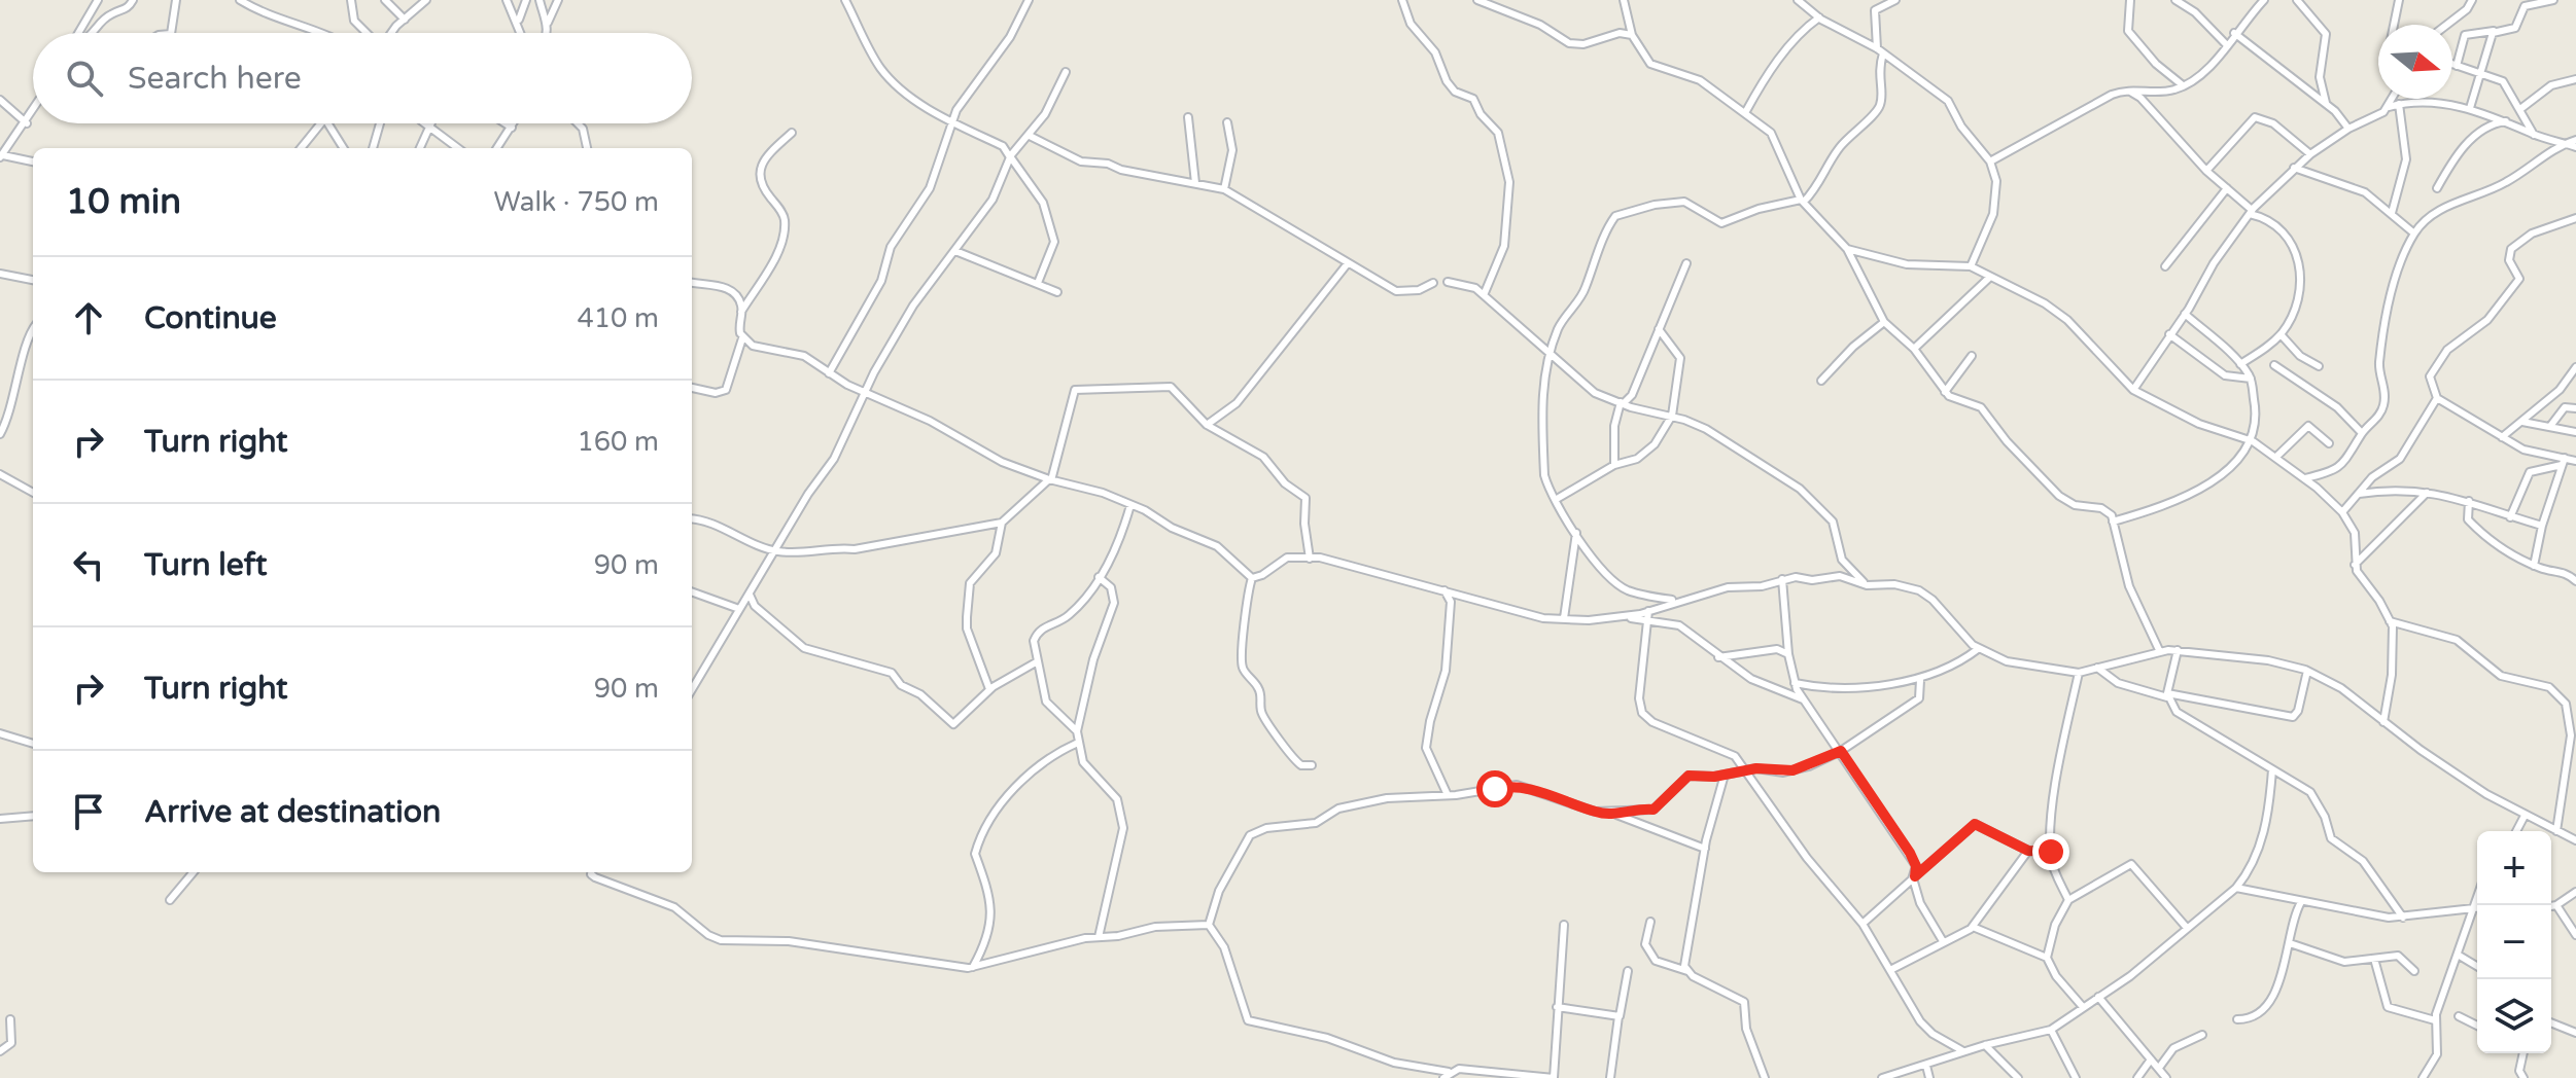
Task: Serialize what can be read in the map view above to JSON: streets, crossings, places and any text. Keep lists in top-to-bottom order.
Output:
{
  "north": "right",
  "page": {
    "search": "Search here",
    "heading": ["10 min", "Walk · 750 m"],
    "list": [
      ["Continue", "410 m"],
      ["Turn right", "160 m"],
      ["Turn left", "90 m"],
      ["Turn right", "90 m"],
      "Arrive at destination"
    ],
    "map_buttons": ["+", "−"]
  }
}
